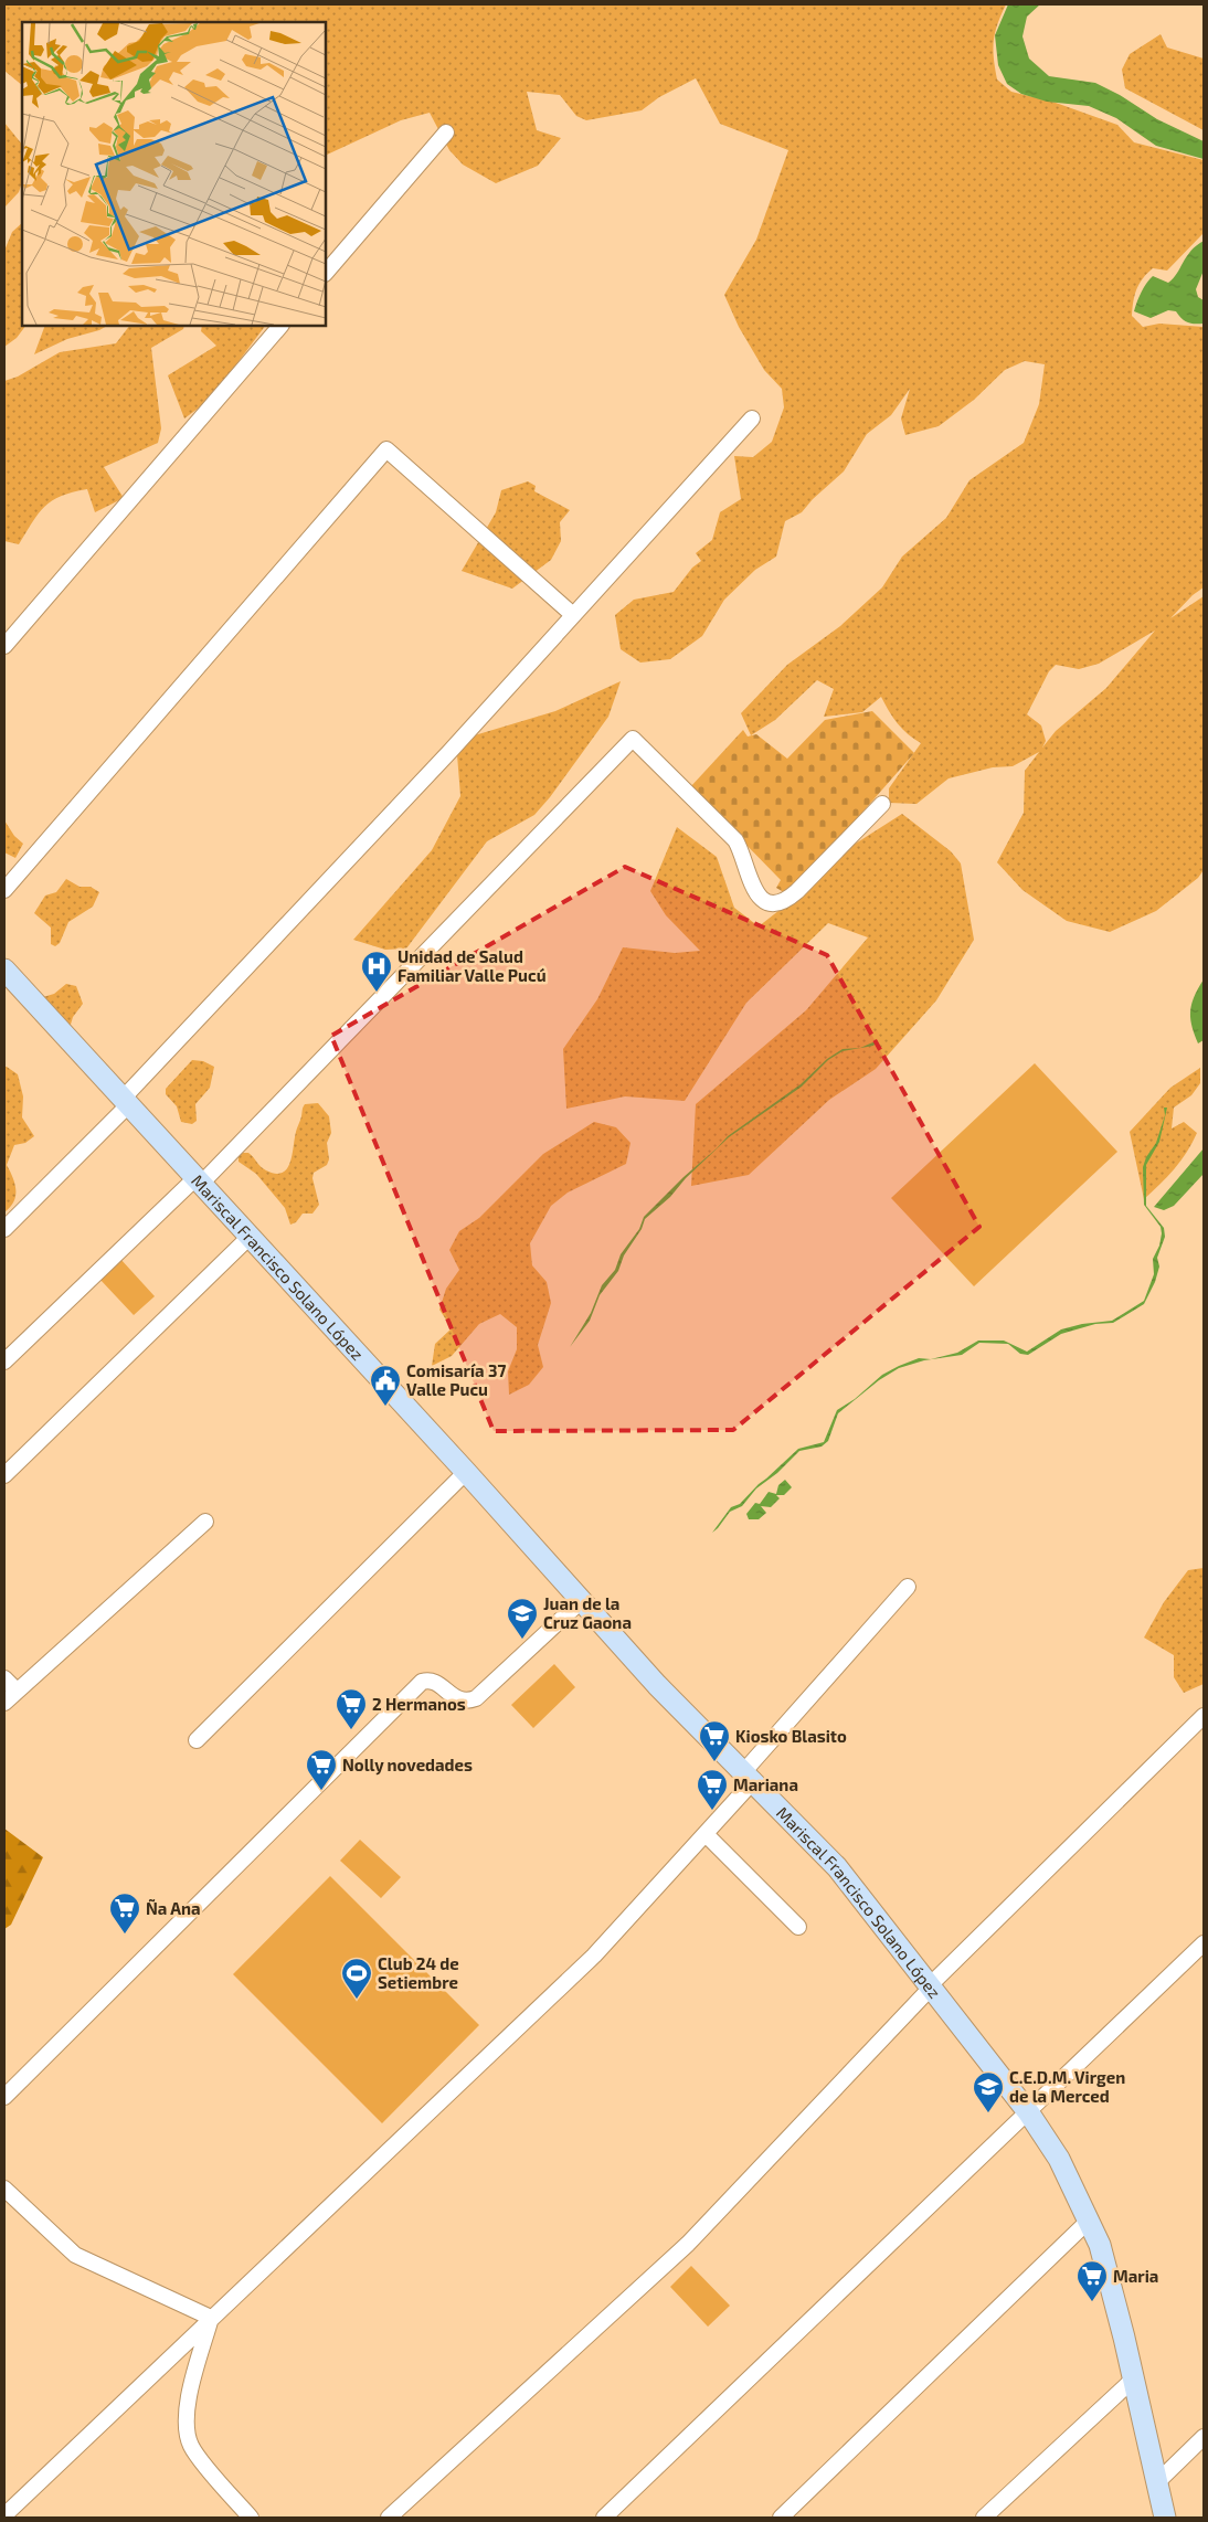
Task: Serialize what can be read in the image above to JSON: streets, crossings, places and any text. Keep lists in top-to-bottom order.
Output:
{
  "streets": {
    "main road": ["Mariscal Francisco Solano López"]
  },
  "places": {
    "hospital": ["Unidad de Salud Familiar Valle Pucú"],
    "public building": ["Comisaría 37 Valle Pucu"],
    "school or university": ["Juan de la Cruz Gaona", "C.E.D.M. Virgen de la Merced"],
    "supermarket": [
      "2 Hermanos",
      "Kiosko Blasito",
      "Nolly novedades",
      "Mariana",
      "Ña Ana",
      "Maria"
    ],
    "sports": ["Club 24 de Setiembre"]
  }
}
